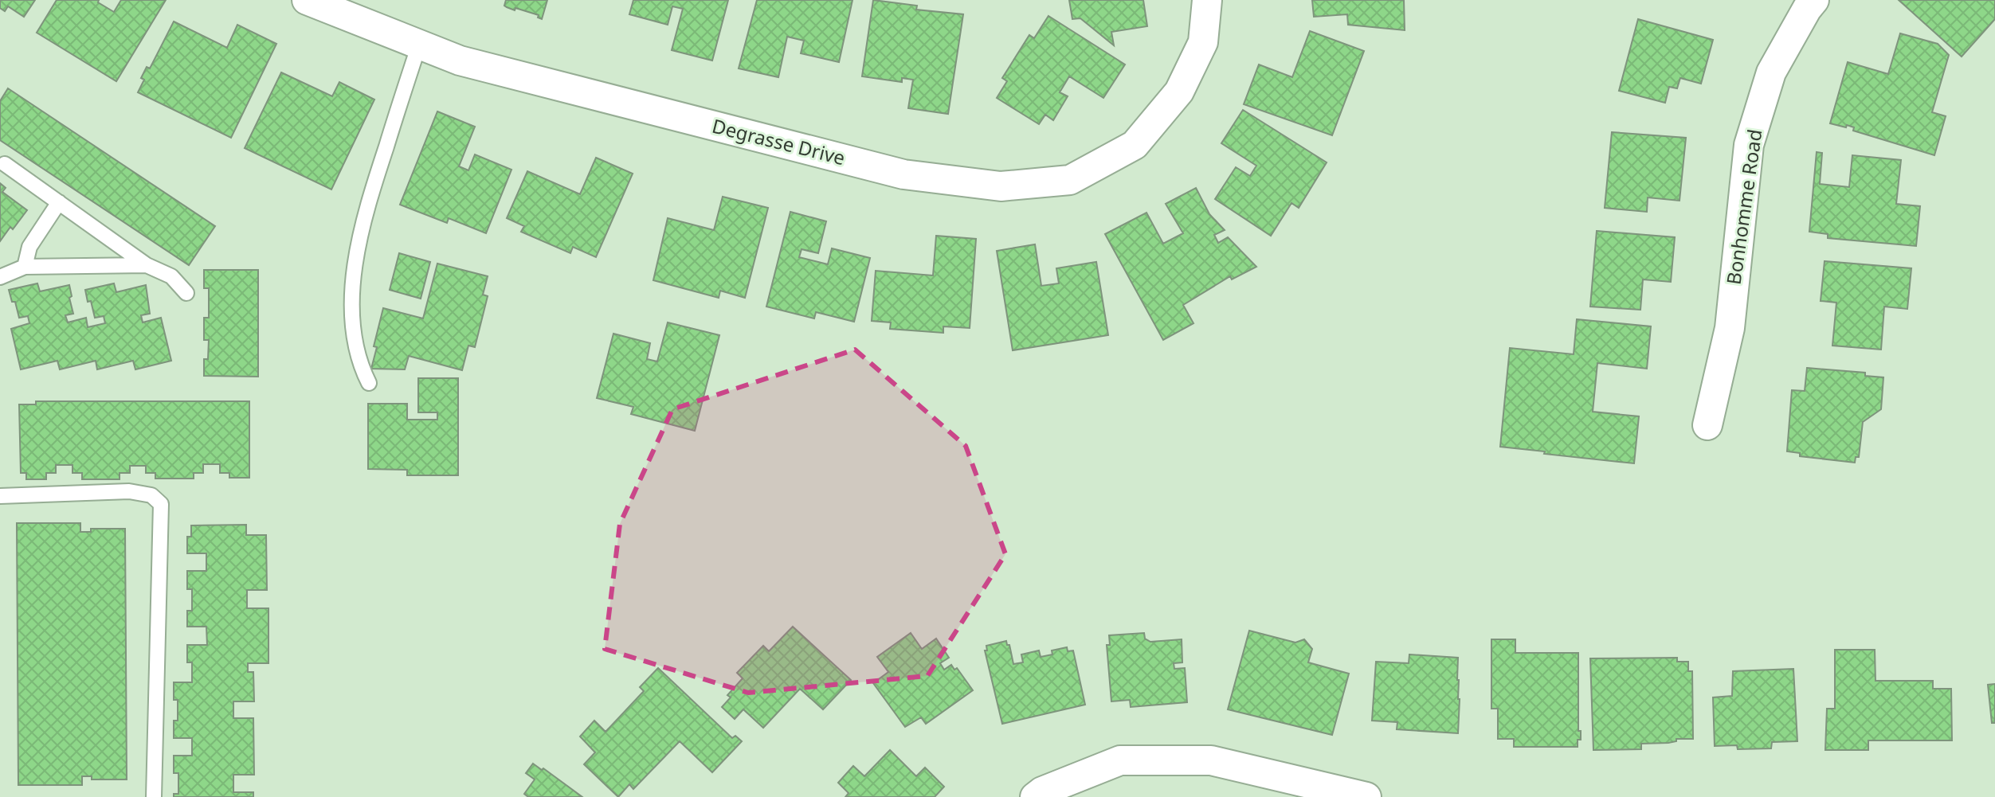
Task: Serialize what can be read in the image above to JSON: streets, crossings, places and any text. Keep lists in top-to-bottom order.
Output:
{
  "streets": {
    "street": ["Degrasse Drive", "Bonhomme Road"]
  }
}
